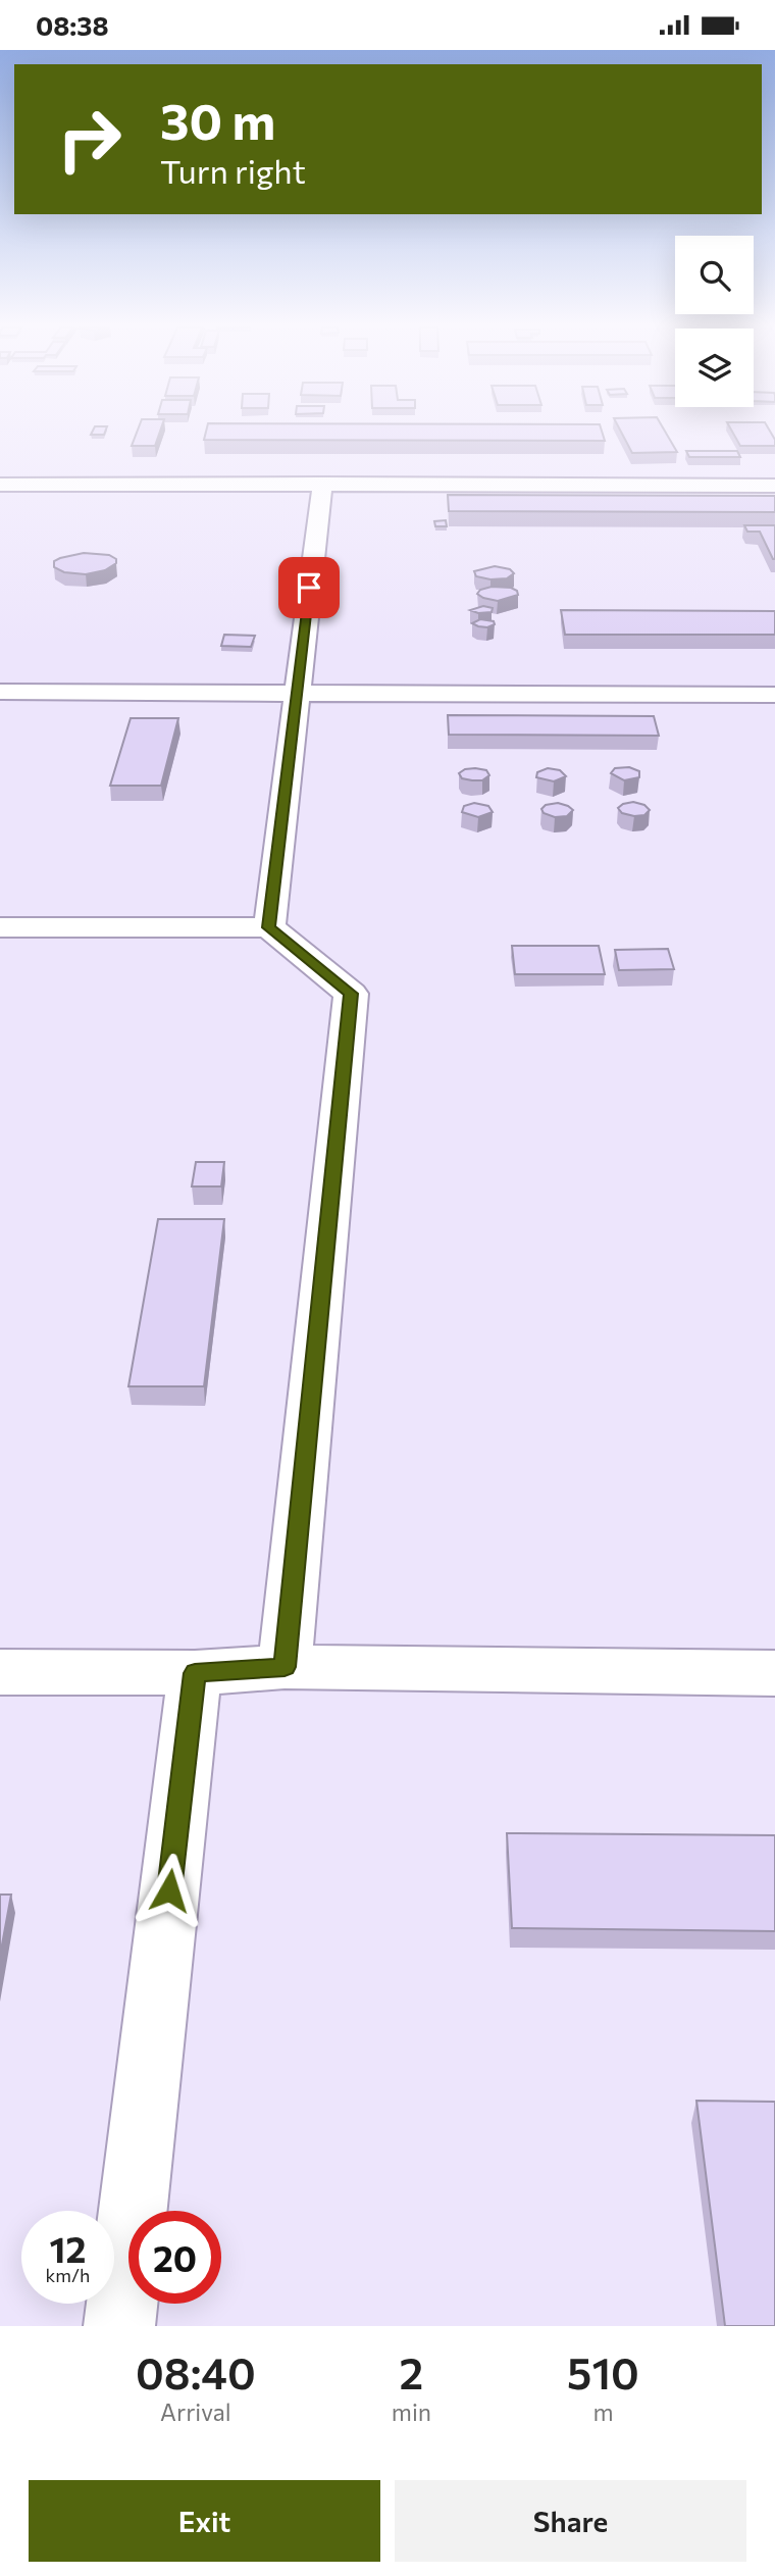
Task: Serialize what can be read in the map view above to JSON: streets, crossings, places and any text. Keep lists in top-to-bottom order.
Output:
{
  "page": {
    "status": "08:38",
    "turn": ["30 m", "Turn right"],
    "speed": "12 km/h",
    "limit": "20",
    "eta": [
      "08:40",
      "Arrival",
      "2",
      "min",
      "510",
      "m"
    ],
    "buttons": ["Exit", "Share"]
  }
}
